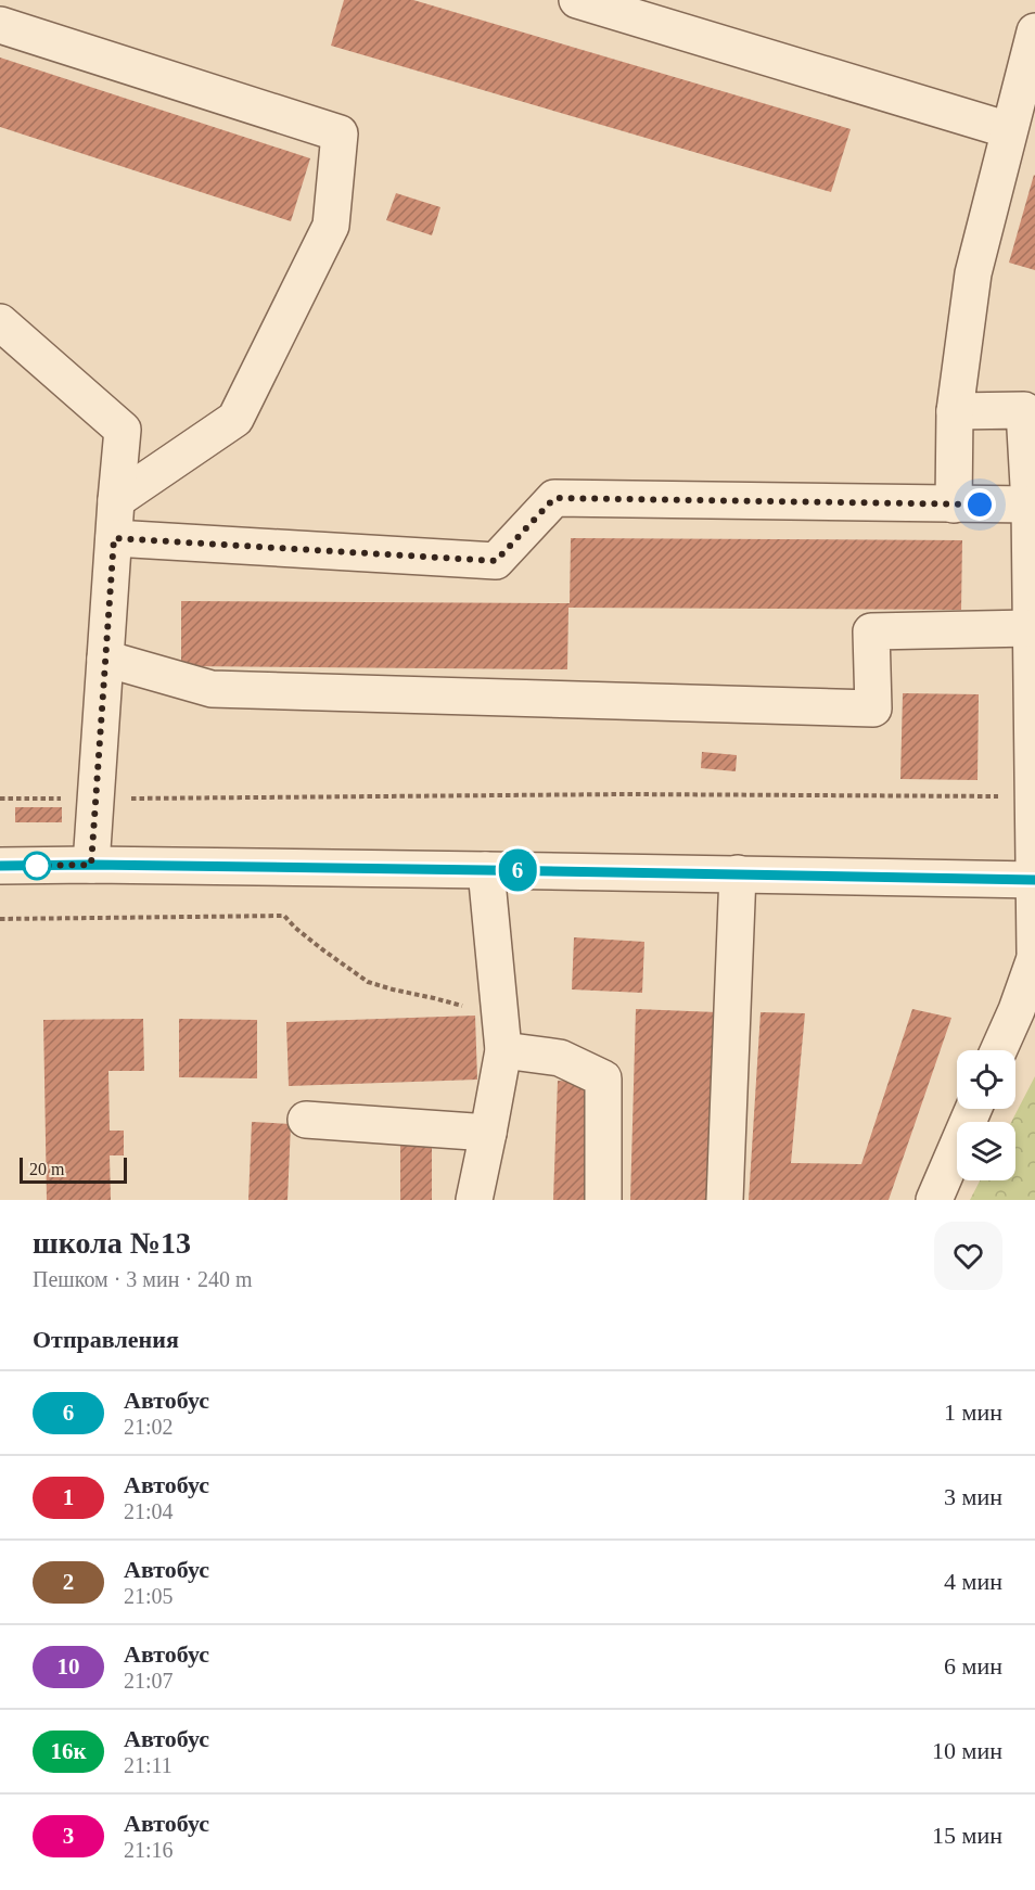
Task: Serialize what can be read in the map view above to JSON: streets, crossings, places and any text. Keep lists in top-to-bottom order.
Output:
{
  "lines": ["bus line 6"],
  "scale_bar": "20 m",
  "page": {
    "on_map": "6",
    "scale": "20 m",
    "heading": [
      ["школа №13", "Пешком · 3 мин · 240 m"],
      "Отправления"
    ],
    "list": [
      {
        "mark": "6",
        "name": "Автобус",
        "note": "21:02",
        "value": "1 мин"
      },
      {
        "mark": "1",
        "name": "Автобус",
        "note": "21:04",
        "value": "3 мин"
      },
      {
        "mark": "2",
        "name": "Автобус",
        "note": "21:05",
        "value": "4 мин"
      },
      {
        "mark": "10",
        "name": "Автобус",
        "note": "21:07",
        "value": "6 мин"
      },
      {
        "mark": "16к",
        "name": "Автобус",
        "note": "21:11",
        "value": "10 мин"
      },
      {
        "mark": "3",
        "name": "Автобус",
        "note": "21:16",
        "value": "15 мин"
      }
    ]
  }
}
